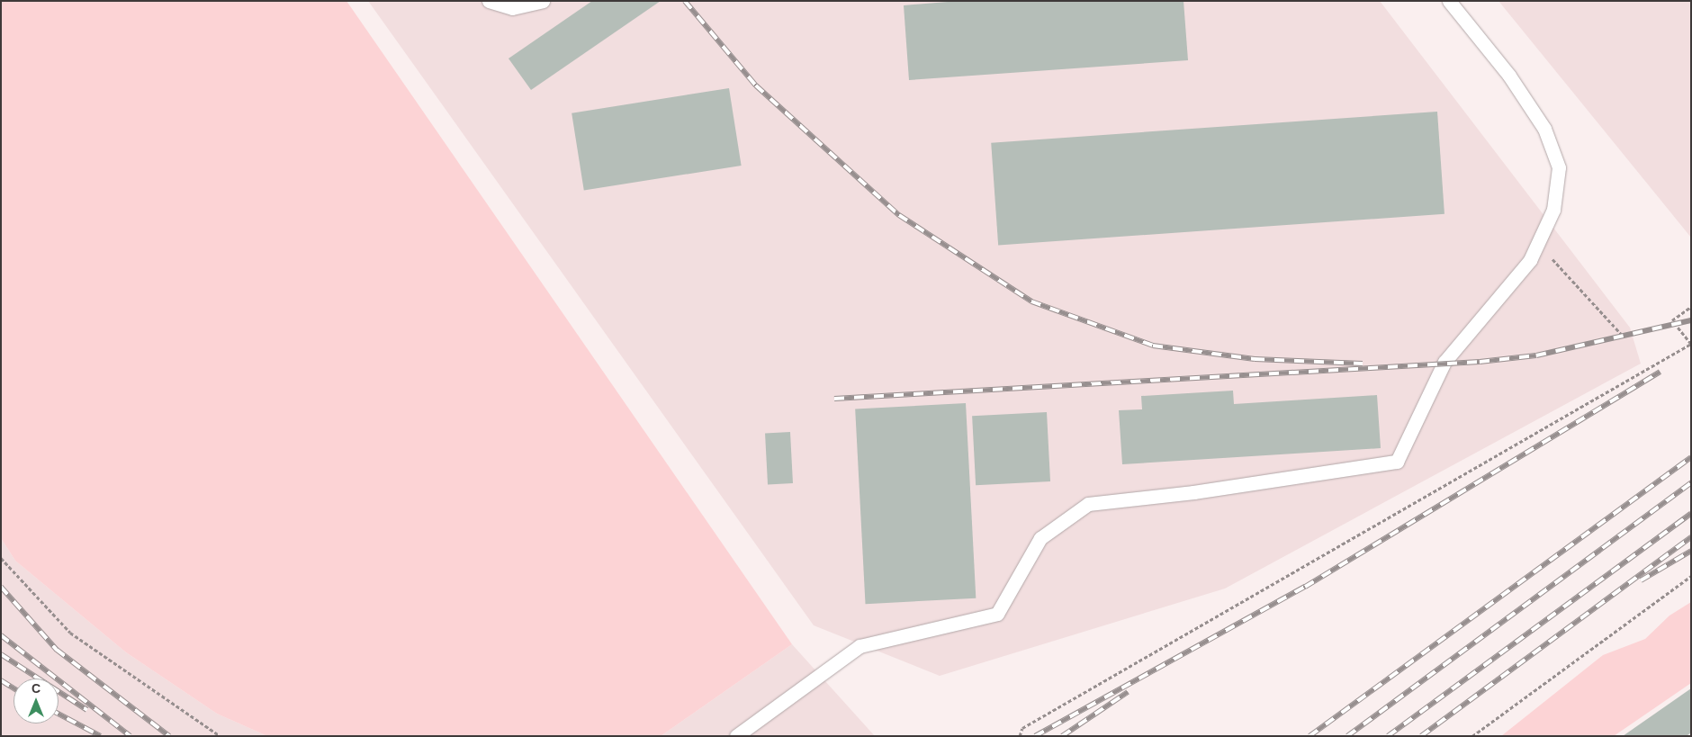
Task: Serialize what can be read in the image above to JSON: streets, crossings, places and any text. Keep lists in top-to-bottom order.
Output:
{
  "north": "top"
}
